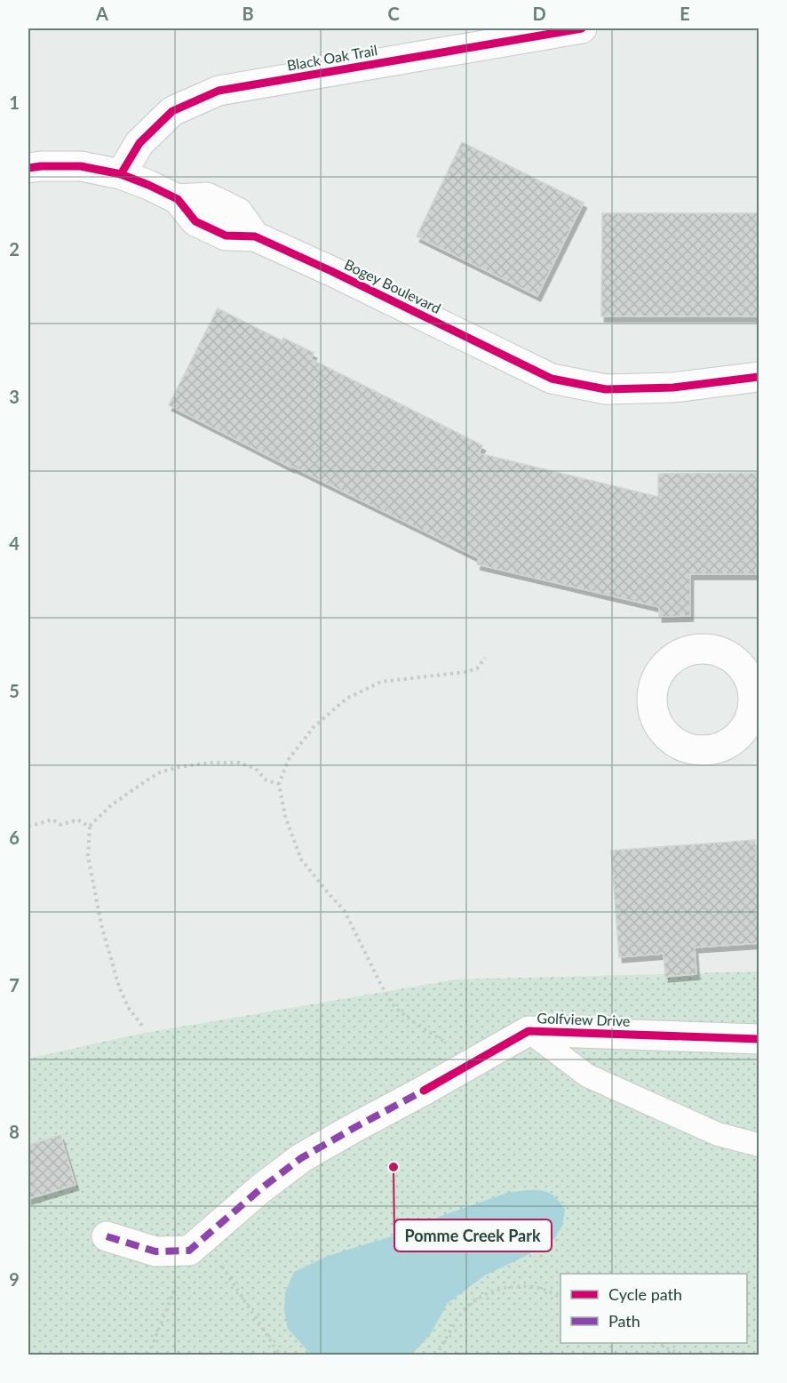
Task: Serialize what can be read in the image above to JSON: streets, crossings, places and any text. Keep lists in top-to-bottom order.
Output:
{
  "streets": {
    "street": ["Black Oak Trail", "Bogey Boulevard", "Golfview Drive"]
  },
  "crossings": [
    ["Black Oak Trail", "Bogey Boulevard"]
  ],
  "places": ["Pomme Creek Park"],
  "legend": ["Cycle path", "Path"],
  "grid": {
    "columns": [
      "A",
      "B",
      "C",
      "D",
      "E"
    ],
    "rows": [
      "1",
      "2",
      "3",
      "4",
      "5",
      "6",
      "7",
      "8",
      "9"
    ]
  }
}
